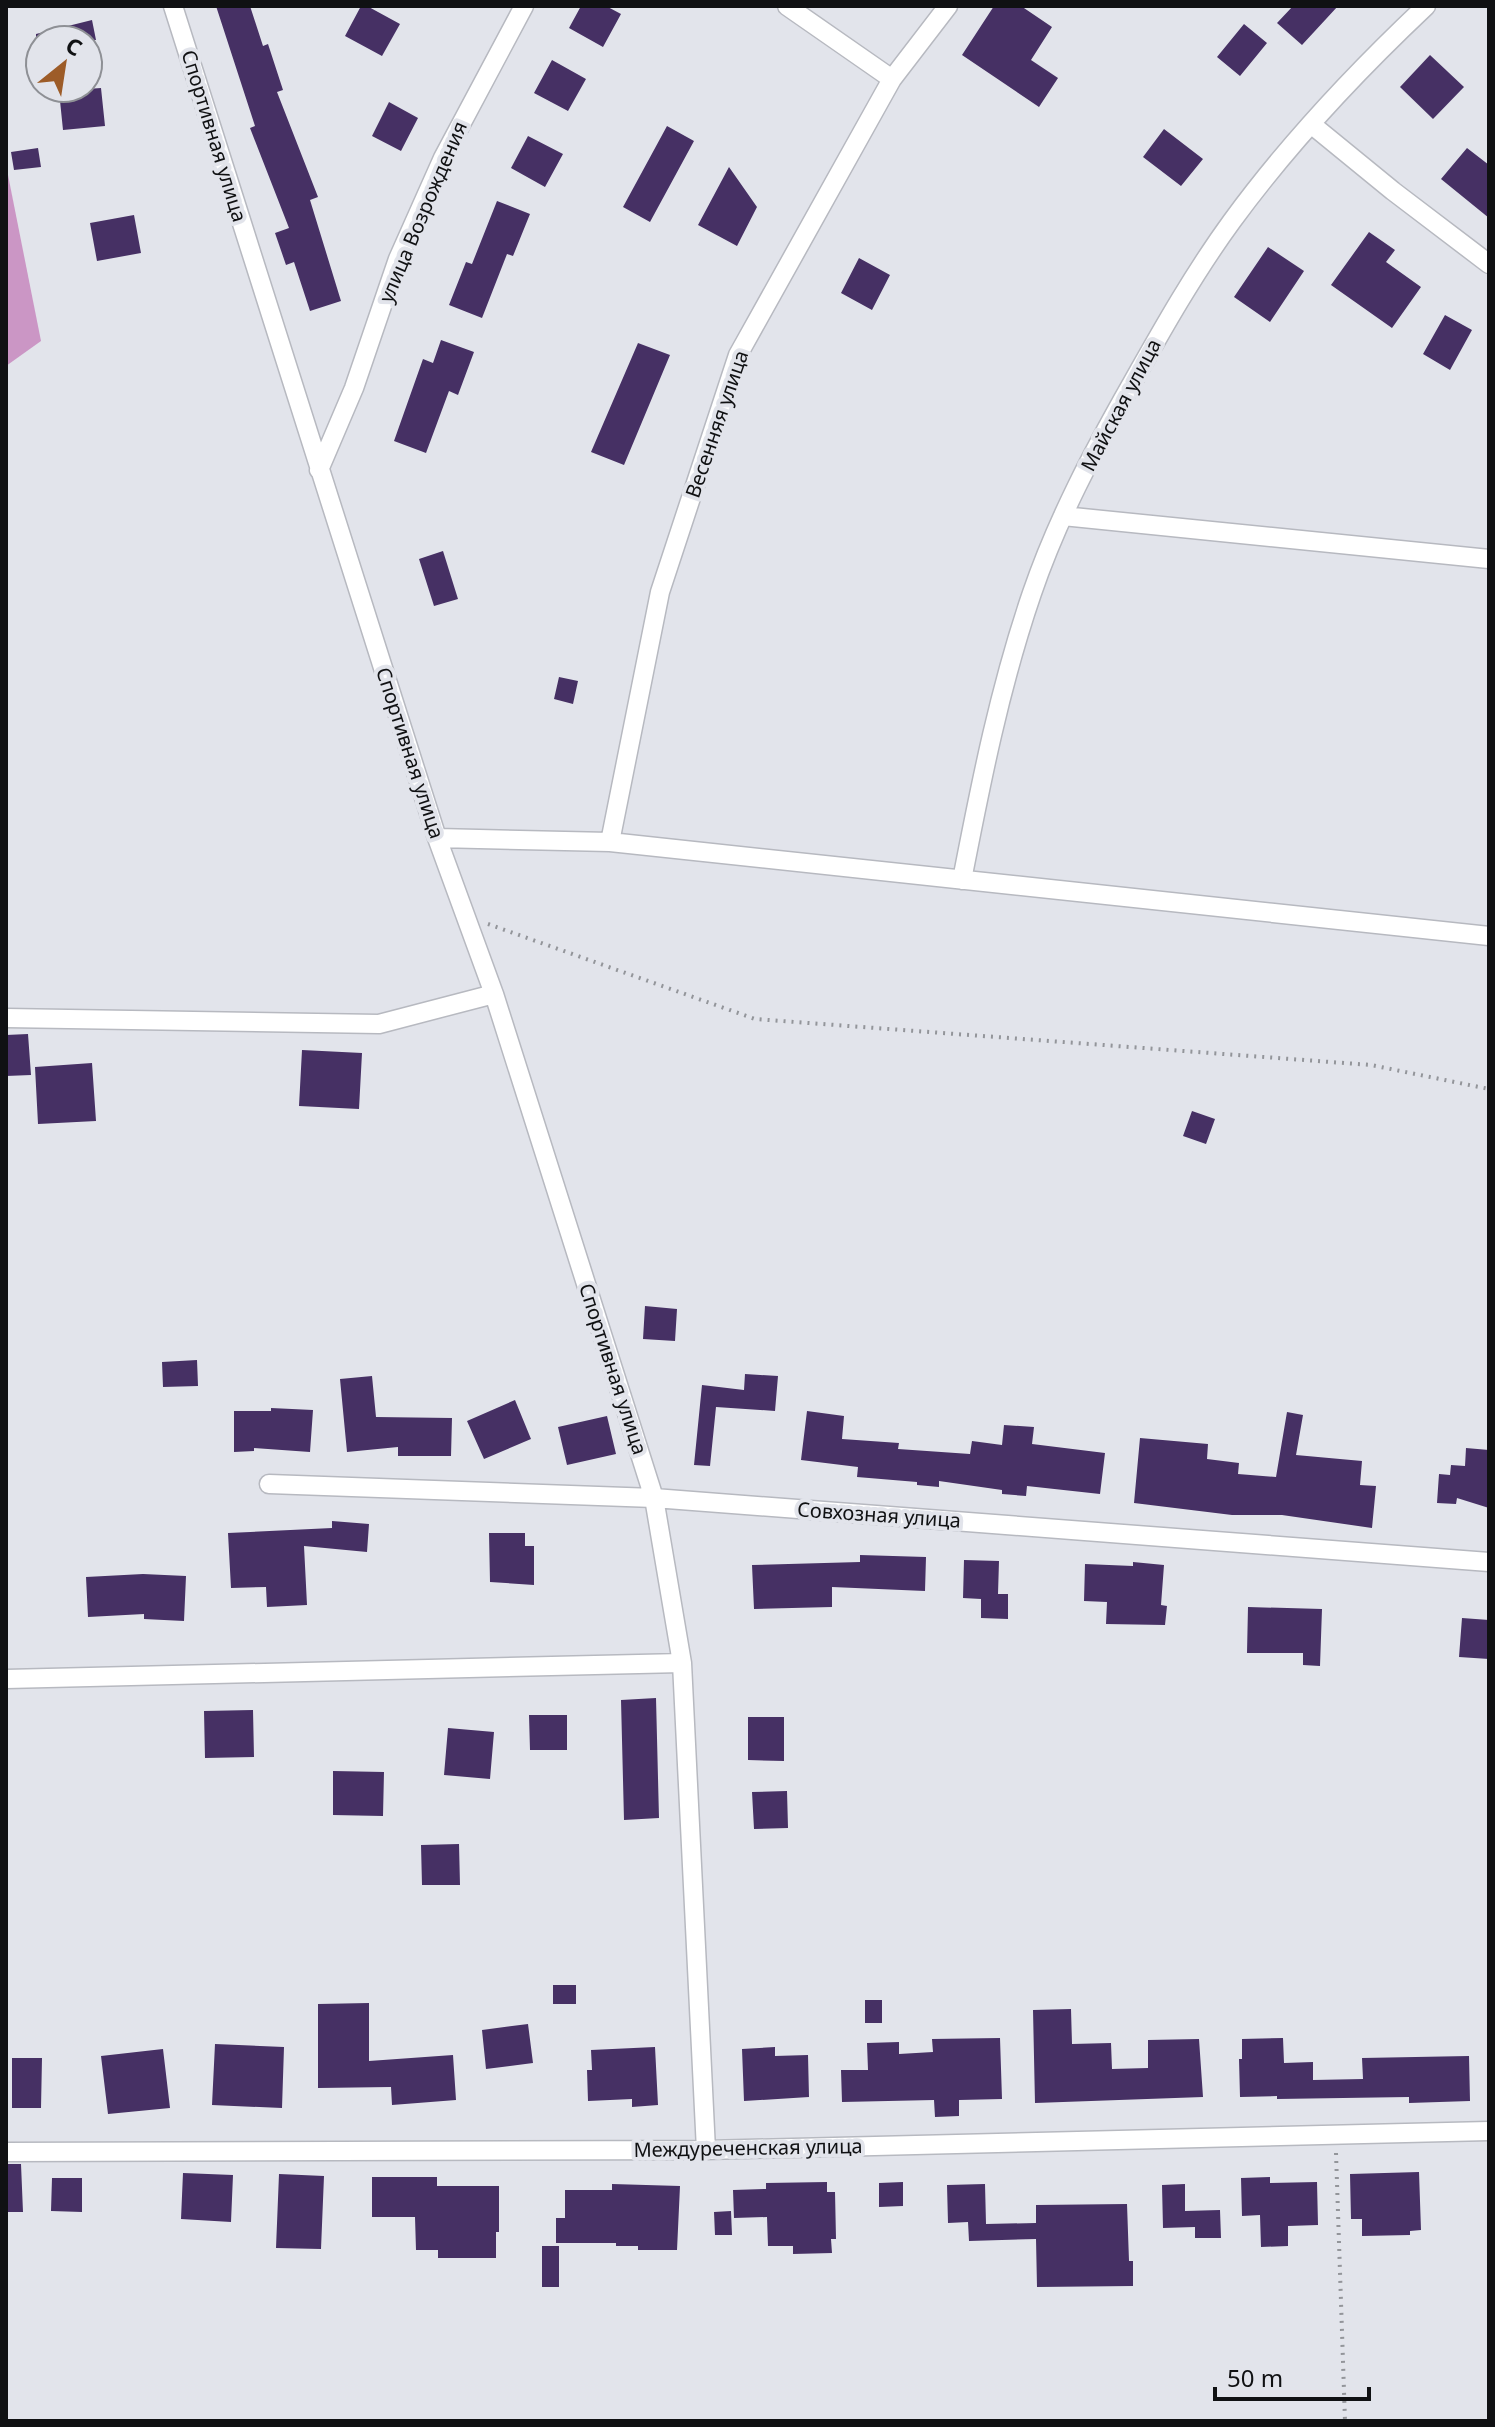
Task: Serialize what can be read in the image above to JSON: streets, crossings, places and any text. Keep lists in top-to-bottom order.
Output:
{
  "streets": {
    "street": [
      "Спортивная улица",
      "улица Возрождения",
      "Майская улица",
      "Весенняя улица",
      "Совхозная улица",
      "Междуреченская улица"
    ]
  },
  "crossings": [
    ["Спортивная улица", "улица Возрождения"],
    ["Спортивная улица", "Совхозная улица"],
    ["Спортивная улица", "Междуреченская улица"]
  ],
  "scale_bar": "50 m",
  "north": "top right"
}
